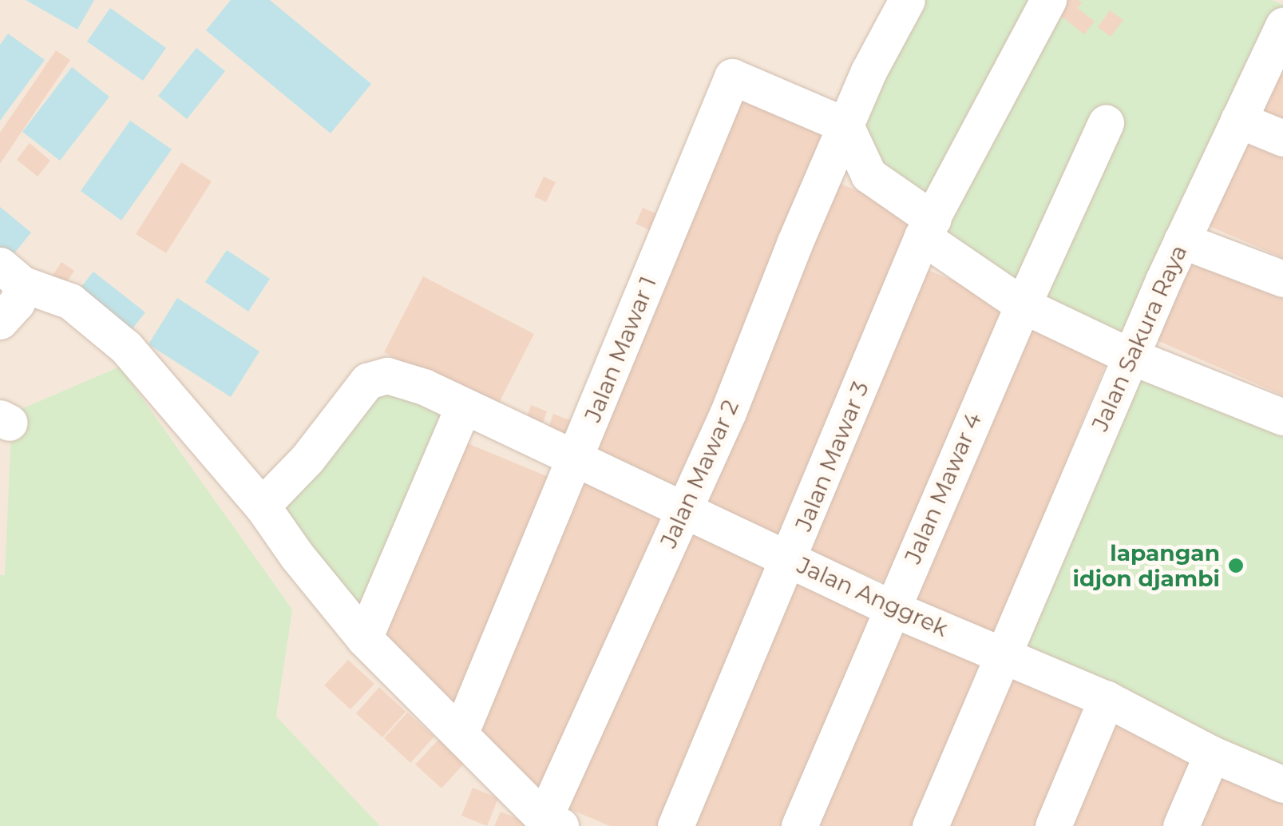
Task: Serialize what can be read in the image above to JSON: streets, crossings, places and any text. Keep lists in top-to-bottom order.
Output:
{
  "streets": {
    "street": [
      "Jalan Sakura Raya",
      "Jalan Mawar 1",
      "Jalan Mawar 3",
      "Jalan Mawar 2",
      "Jalan Mawar 4",
      "Jalan Anggrek"
    ]
  },
  "crossings": [
    ["Jalan Sakura Raya", "Jalan Anggrek"],
    ["Jalan Mawar 1", "Jalan Mawar 2"],
    ["Jalan Mawar 1", "Jalan Anggrek"],
    ["Jalan Mawar 3", "Jalan Anggrek"],
    ["Jalan Mawar 2", "Jalan Anggrek"],
    ["Jalan Mawar 4", "Jalan Anggrek"]
  ],
  "places": ["lapangan idjon djambi"]
}
